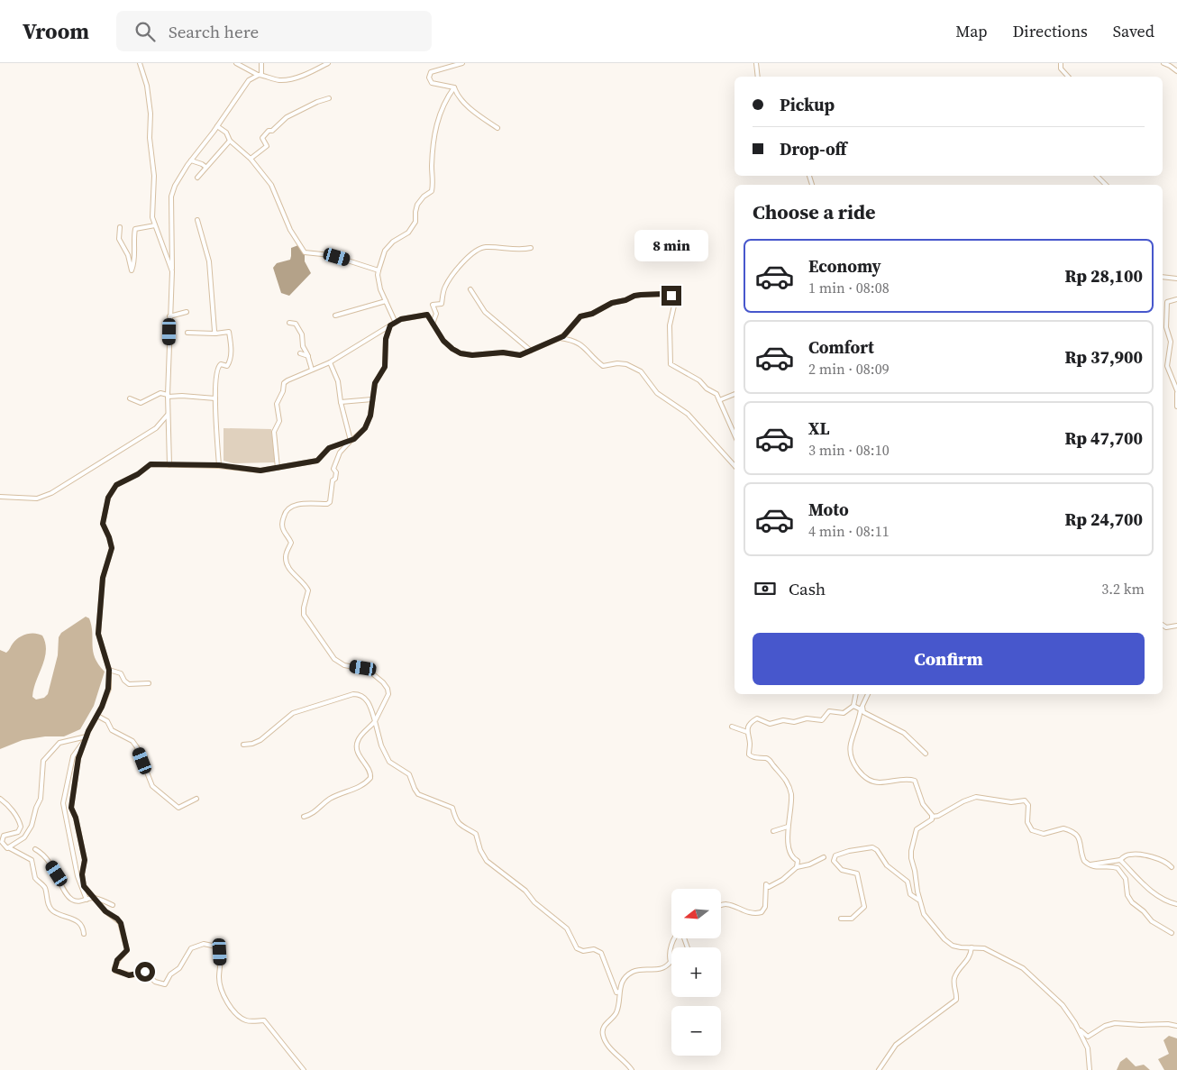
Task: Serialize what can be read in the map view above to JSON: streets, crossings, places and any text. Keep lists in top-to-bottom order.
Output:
{
  "north": "left",
  "page": {
    "header": "Vroom",
    "search": "Search here",
    "nav": ["Map", "Directions", "Saved"],
    "banner": ["Pickup", "Drop-off"],
    "heading": "Choose a ride",
    "bubble": "8 min",
    "list": [
      {
        "name": "Economy",
        "note": "1 min · 08:08",
        "value": "Rp 28,100"
      },
      {
        "name": "Comfort",
        "note": "2 min · 08:09",
        "value": "Rp 37,900"
      },
      {
        "name": "XL",
        "note": "3 min · 08:10",
        "value": "Rp 47,700"
      },
      {
        "name": "Moto",
        "note": "4 min · 08:11",
        "value": "Rp 24,700"
      }
    ],
    "pay": ["Cash", "3.2 km"],
    "buttons": "Confirm",
    "map_buttons": ["+", "−"]
  }
}
